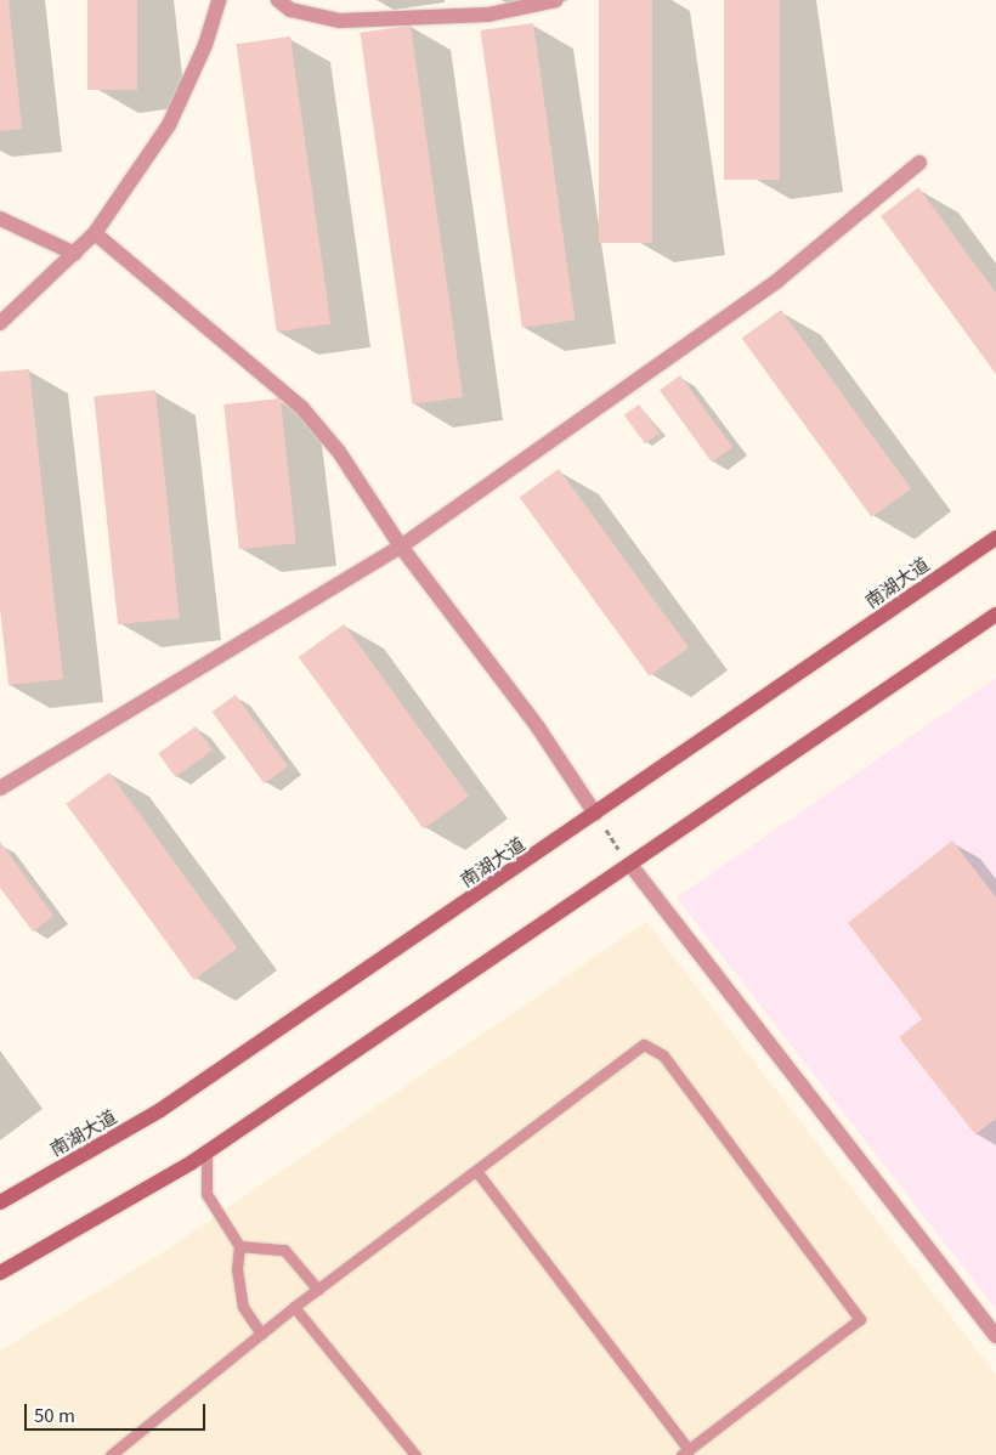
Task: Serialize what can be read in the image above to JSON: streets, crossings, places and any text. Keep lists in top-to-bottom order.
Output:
{
  "streets": {
    "main road": ["南湖大道"]
  },
  "scale_bar": "50 m"
}
